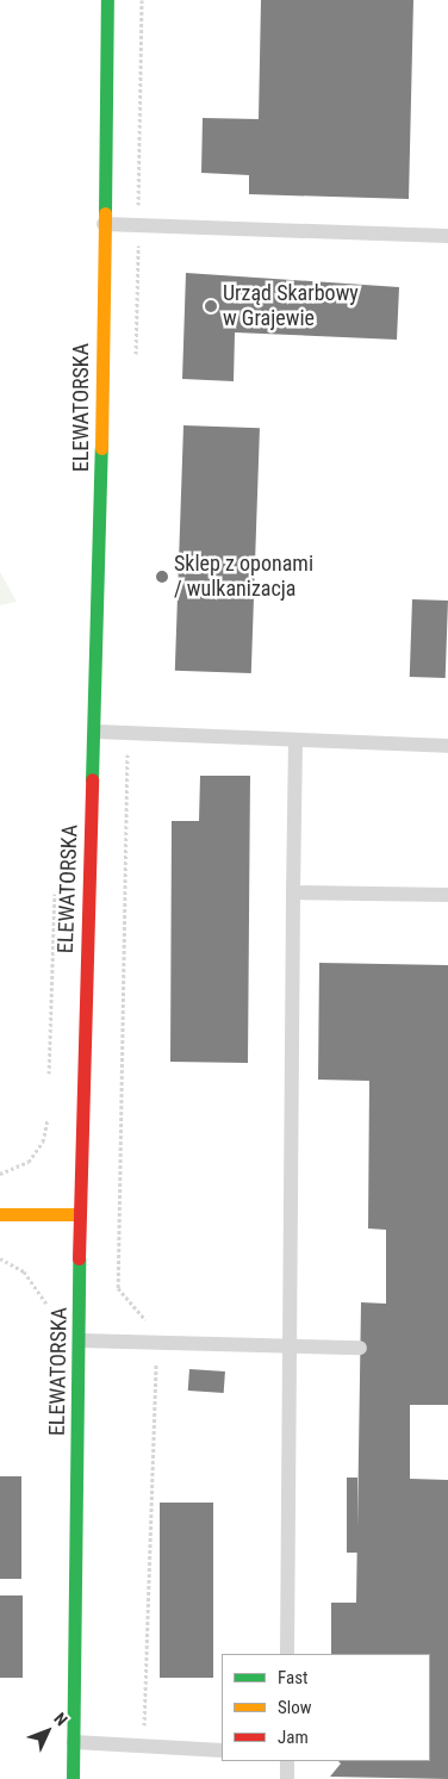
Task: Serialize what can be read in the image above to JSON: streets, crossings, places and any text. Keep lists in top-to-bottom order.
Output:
{
  "streets": {
    "street": ["ELEWATORSKA"]
  },
  "places": ["Urząd Skarbowy w Grajewie", "Sklep z oponami / wulkanizacja"],
  "legend": ["Fast", "Slow", "Jam"],
  "north": "top right"
}
